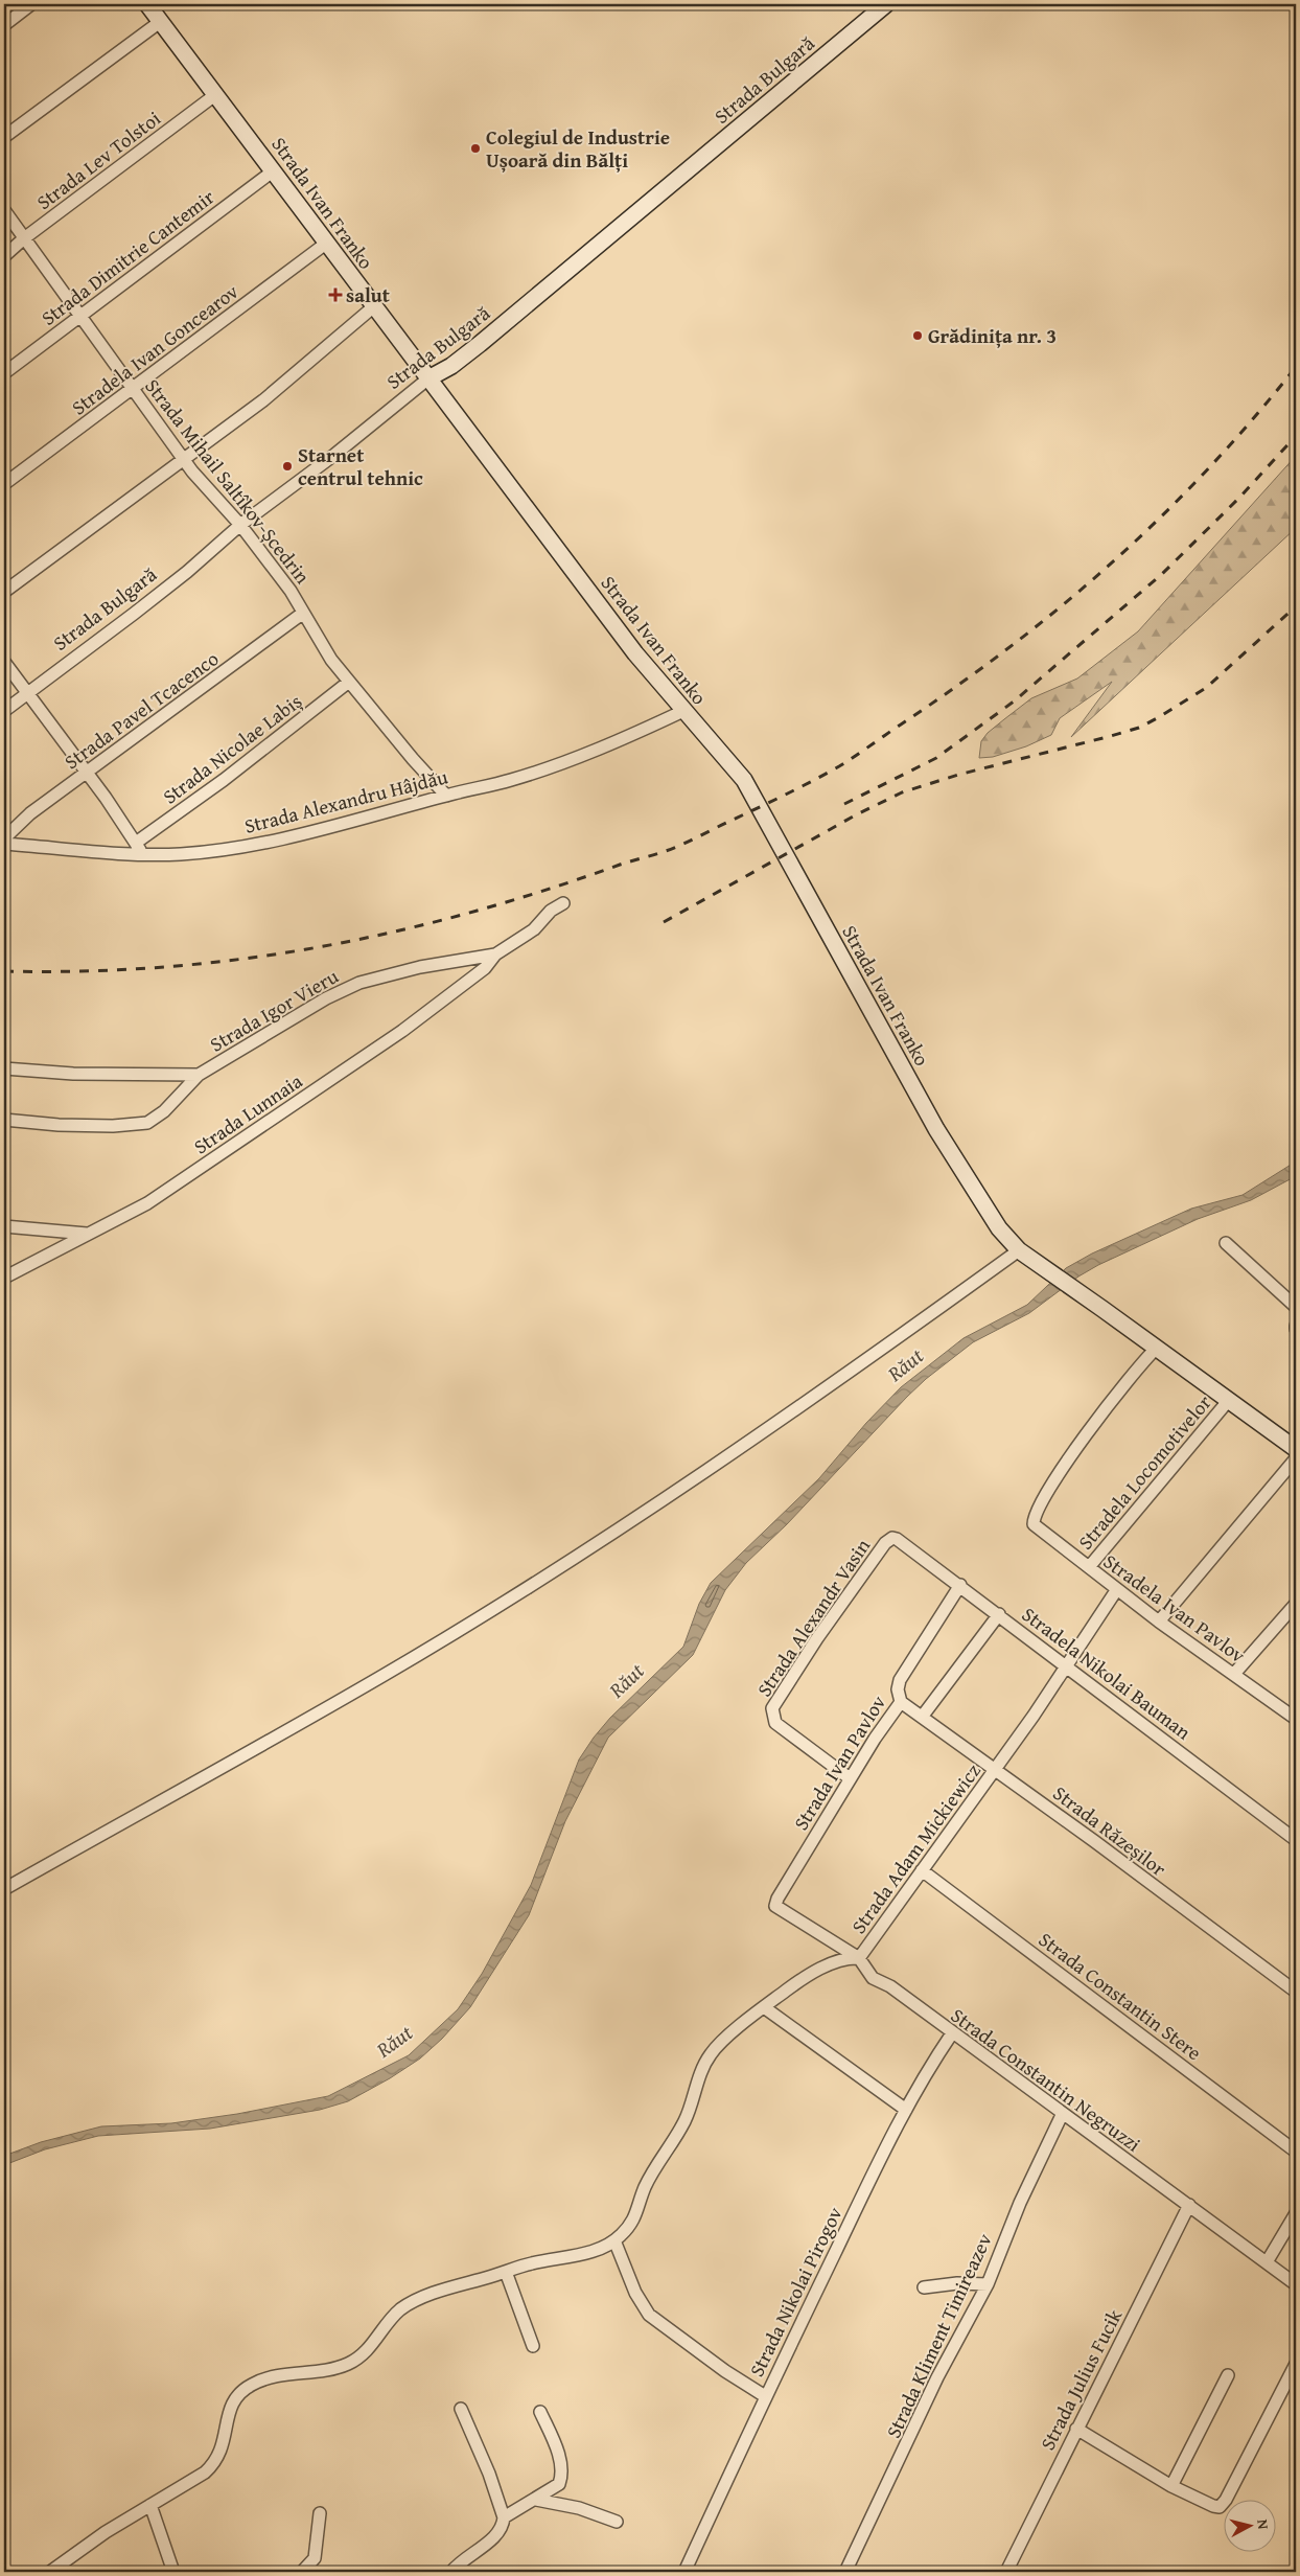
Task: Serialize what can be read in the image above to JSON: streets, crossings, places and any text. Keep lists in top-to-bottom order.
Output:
{
  "streets": {
    "main road": ["Strada Bulgară", "Strada Ivan Franko"],
    "street": [
      "Strada Lev Tolstoi",
      "Strada Dimitrie Cantemir",
      "Stradela Ivan Goncearov",
      "Strada Mihail Saltîkov-Șcedrin",
      "Strada Pavel Tcacenco",
      "Strada Nicolae Labiș",
      "Strada Alexandru Hâjdău",
      "Strada Igor Vieru",
      "Strada Lunnaia",
      "Stradela Locomotivelor",
      "Stradela Ivan Pavlov",
      "Strada Alexandr Vasin",
      "Stradela Nikolai Bauman",
      "Strada Ivan Pavlov",
      "Strada Răzeșilor",
      "Strada Adam Mickiewicz",
      "Strada Constantin Stere",
      "Strada Constantin Negruzzi",
      "Strada Nikolai Pirogov",
      "Strada Kliment Timireazev",
      "Strada Julius Fucik"
    ]
  },
  "crossings": [
    ["Strada Bulgară", "Strada Ivan Franko"],
    ["Strada Bulgară", "Strada Mihail Saltîkov-Șcedrin"],
    ["Strada Lev Tolstoi", "Strada Ivan Franko"],
    ["Strada Lev Tolstoi", "Strada Mihail Saltîkov-Șcedrin"],
    ["Strada Ivan Franko", "Strada Dimitrie Cantemir"],
    ["Strada Ivan Franko", "Stradela Ivan Goncearov"],
    ["Strada Ivan Franko", "Strada Alexandru Hâjdău"],
    ["Strada Ivan Franko", "Stradela Locomotivelor"],
    ["Strada Ivan Franko", "Stradela Ivan Pavlov"],
    ["Strada Dimitrie Cantemir", "Strada Mihail Saltîkov-Șcedrin"],
    ["Stradela Ivan Goncearov", "Strada Mihail Saltîkov-Șcedrin"],
    ["Strada Mihail Saltîkov-Șcedrin", "Strada Pavel Tcacenco"],
    ["Strada Mihail Saltîkov-Șcedrin", "Strada Nicolae Labiș"],
    ["Strada Mihail Saltîkov-Șcedrin", "Strada Alexandru Hâjdău"],
    ["Strada Nicolae Labiș", "Strada Alexandru Hâjdău"],
    ["Strada Igor Vieru", "Strada Lunnaia"],
    ["Stradela Locomotivelor", "Stradela Ivan Pavlov"],
    ["Stradela Ivan Pavlov", "Strada Adam Mickiewicz"],
    ["Strada Alexandr Vasin", "Stradela Nikolai Bauman"],
    ["Strada Alexandr Vasin", "Strada Ivan Pavlov"],
    ["Stradela Nikolai Bauman", "Strada Ivan Pavlov"],
    ["Stradela Nikolai Bauman", "Strada Adam Mickiewicz"],
    ["Strada Ivan Pavlov", "Strada Răzeșilor"],
    ["Strada Ivan Pavlov", "Strada Constantin Negruzzi"],
    ["Strada Răzeșilor", "Strada Adam Mickiewicz"],
    ["Strada Adam Mickiewicz", "Strada Constantin Stere"],
    ["Strada Adam Mickiewicz", "Strada Constantin Negruzzi"],
    ["Strada Constantin Negruzzi", "Strada Nikolai Pirogov"],
    ["Strada Constantin Negruzzi", "Strada Kliment Timireazev"],
    ["Strada Constantin Negruzzi", "Strada Julius Fucik"]
  ],
  "water": ["Răut"],
  "places": {
    "other": ["Colegiul de Industrie Ușoară din Bălți", "Grădinița nr. 3", "Starnet centrul tehnic"],
    "health": ["salut"]
  },
  "north": "right"
}
